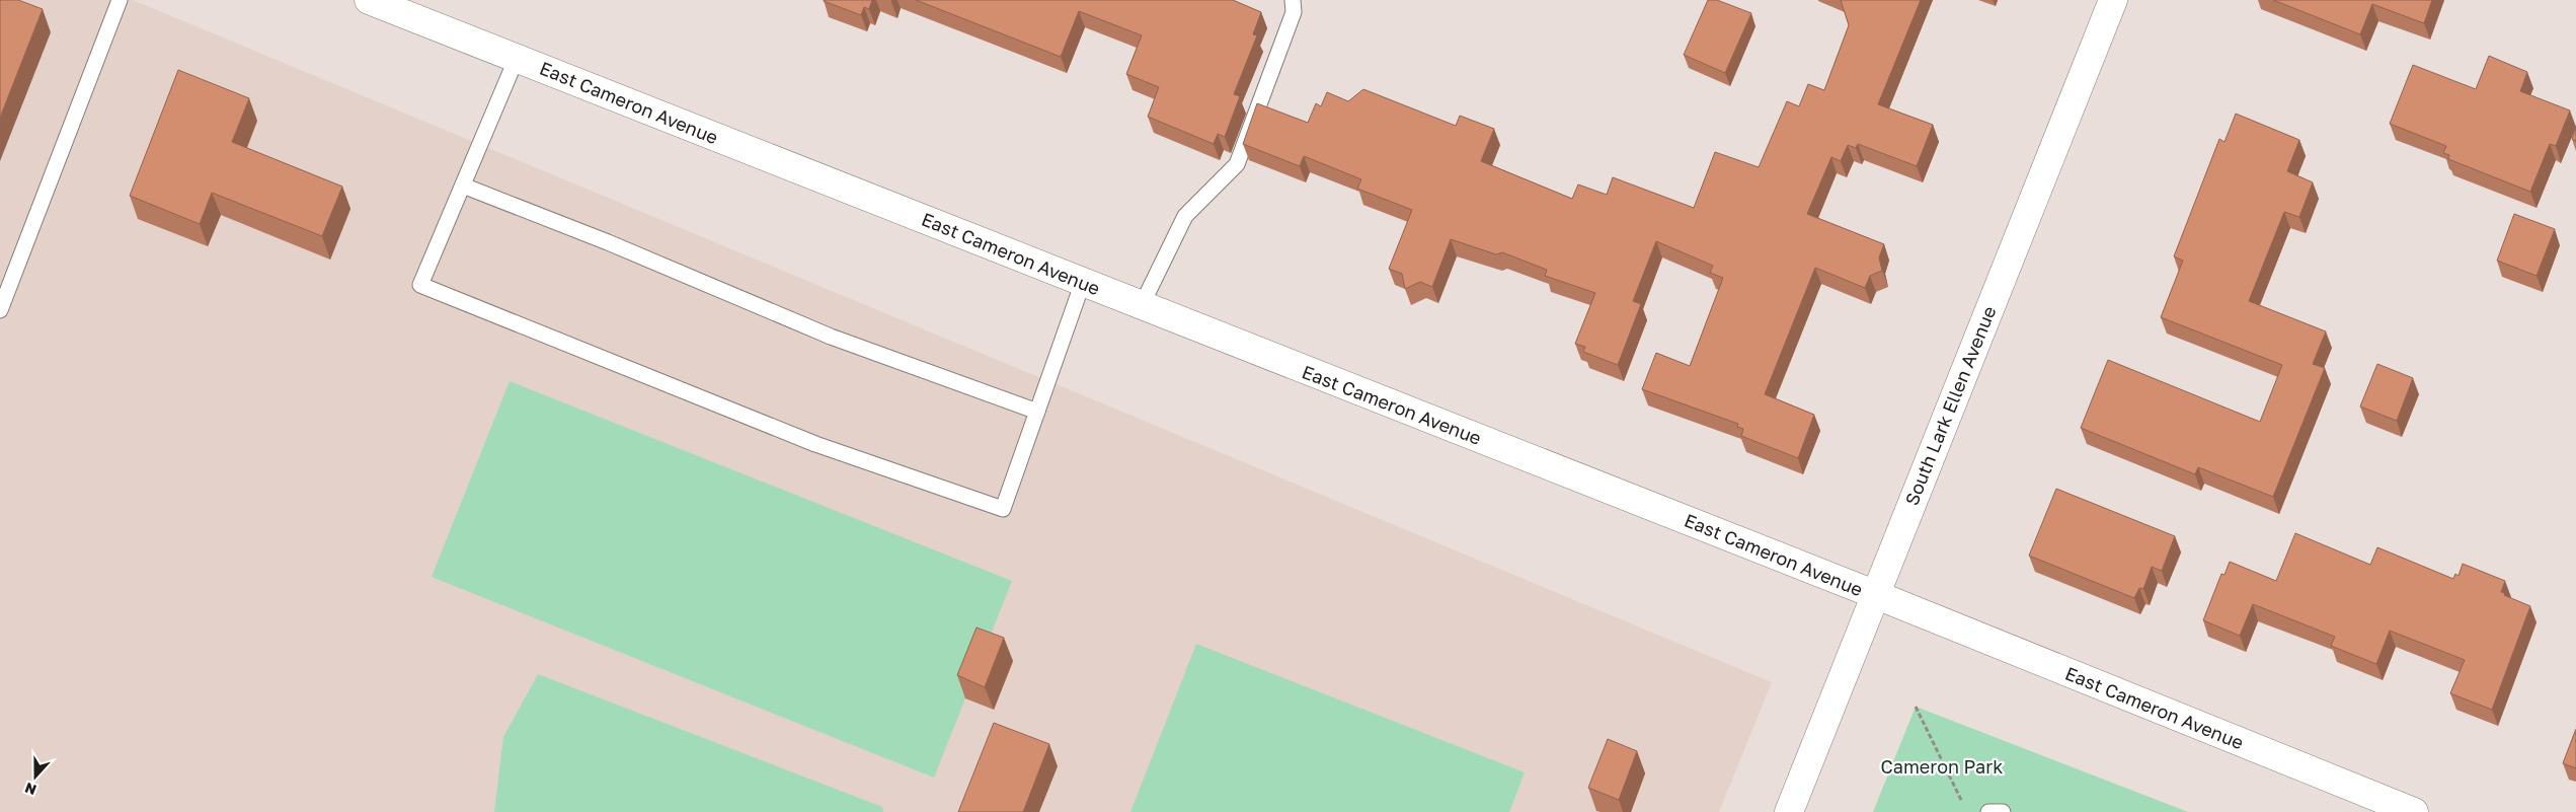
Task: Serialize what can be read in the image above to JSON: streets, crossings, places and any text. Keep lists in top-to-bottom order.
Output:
{
  "streets": {
    "main road": ["East Cameron Avenue", "South Lark Ellen Avenue"]
  },
  "crossings": [
    ["East Cameron Avenue", "South Lark Ellen Avenue"]
  ],
  "parks": ["Cameron Park"],
  "north": "bottom"
}
